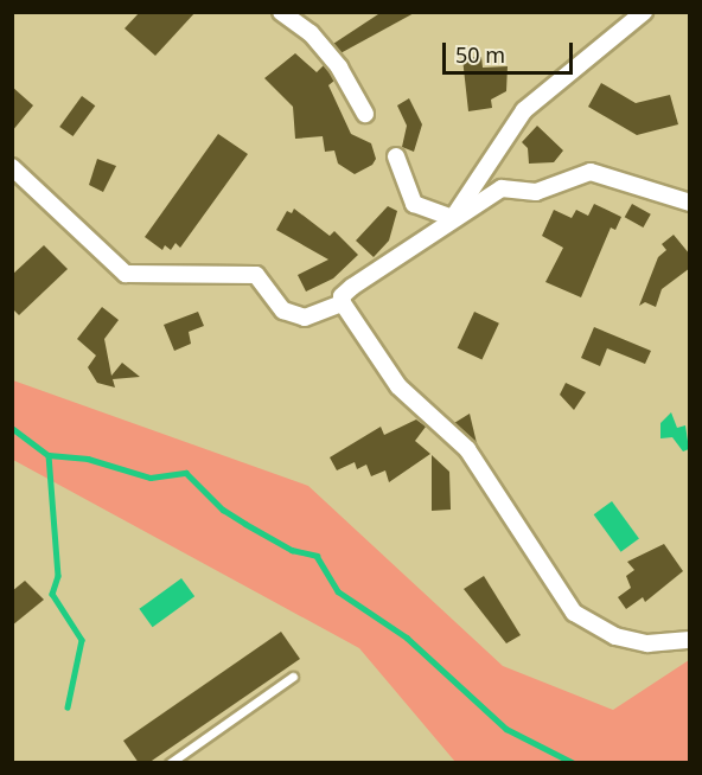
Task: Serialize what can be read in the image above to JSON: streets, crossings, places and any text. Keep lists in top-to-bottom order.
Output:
{
  "scale_bar": "50 m"
}
